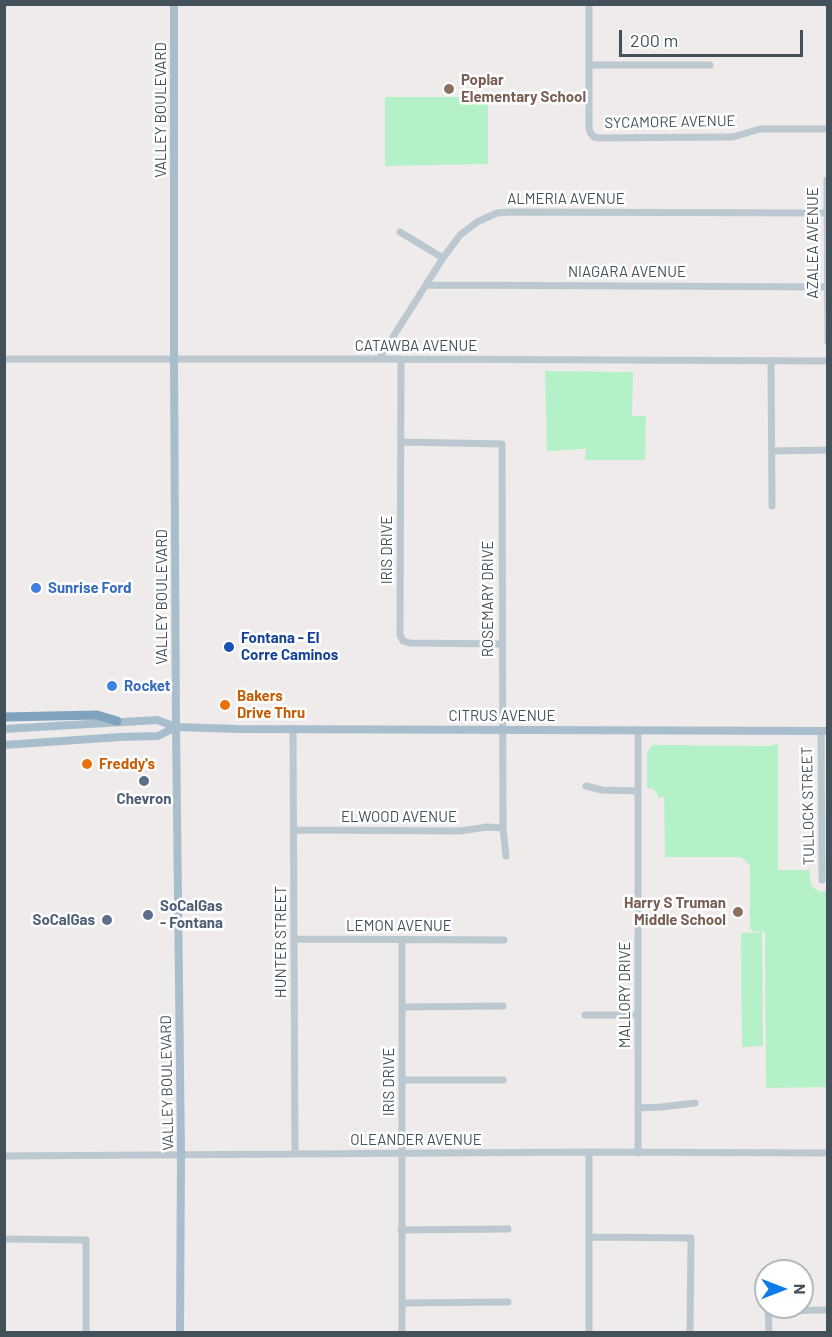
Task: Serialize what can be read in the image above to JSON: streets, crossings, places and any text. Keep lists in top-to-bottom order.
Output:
{
  "streets": {
    "main road": ["VALLEY BOULEVARD", "CITRUS AVENUE"],
    "street": [
      "SYCAMORE AVENUE",
      "ALMERIA AVENUE",
      "AZALEA AVENUE",
      "NIAGARA AVENUE",
      "CATAWBA AVENUE",
      "IRIS DRIVE",
      "ROSEMARY DRIVE",
      "TULLOCK STREET",
      "ELWOOD AVENUE",
      "LEMON AVENUE",
      "HUNTER STREET",
      "MALLORY DRIVE",
      "OLEANDER AVENUE"
    ]
  },
  "crossings": [
    ["VALLEY BOULEVARD", "CATAWBA AVENUE"],
    ["VALLEY BOULEVARD", "CITRUS AVENUE"],
    ["VALLEY BOULEVARD", "OLEANDER AVENUE"],
    ["ALMERIA AVENUE", "AZALEA AVENUE"],
    ["ALMERIA AVENUE", "NIAGARA AVENUE"],
    ["ALMERIA AVENUE", "CATAWBA AVENUE"],
    ["AZALEA AVENUE", "NIAGARA AVENUE"],
    ["CATAWBA AVENUE", "IRIS DRIVE"],
    ["IRIS DRIVE", "ROSEMARY DRIVE"],
    ["IRIS DRIVE", "LEMON AVENUE"],
    ["IRIS DRIVE", "OLEANDER AVENUE"],
    ["ROSEMARY DRIVE", "CITRUS AVENUE"],
    ["ROSEMARY DRIVE", "ELWOOD AVENUE"],
    ["CITRUS AVENUE", "TULLOCK STREET"],
    ["CITRUS AVENUE", "HUNTER STREET"],
    ["CITRUS AVENUE", "MALLORY DRIVE"],
    ["ELWOOD AVENUE", "HUNTER STREET"],
    ["LEMON AVENUE", "HUNTER STREET"],
    ["HUNTER STREET", "OLEANDER AVENUE"],
    ["MALLORY DRIVE", "OLEANDER AVENUE"]
  ],
  "places": [
    "Poplar Elementary School",
    "Sunrise Ford",
    "Fontana - El Corre Caminos",
    "Rocket",
    "Bakers Drive Thru",
    "Freddy's",
    "Chevron",
    "Harry S Truman Middle School",
    "SoCalGas - Fontana",
    "SoCalGas"
  ],
  "scale_bar": "200 m",
  "north": "right"
}
